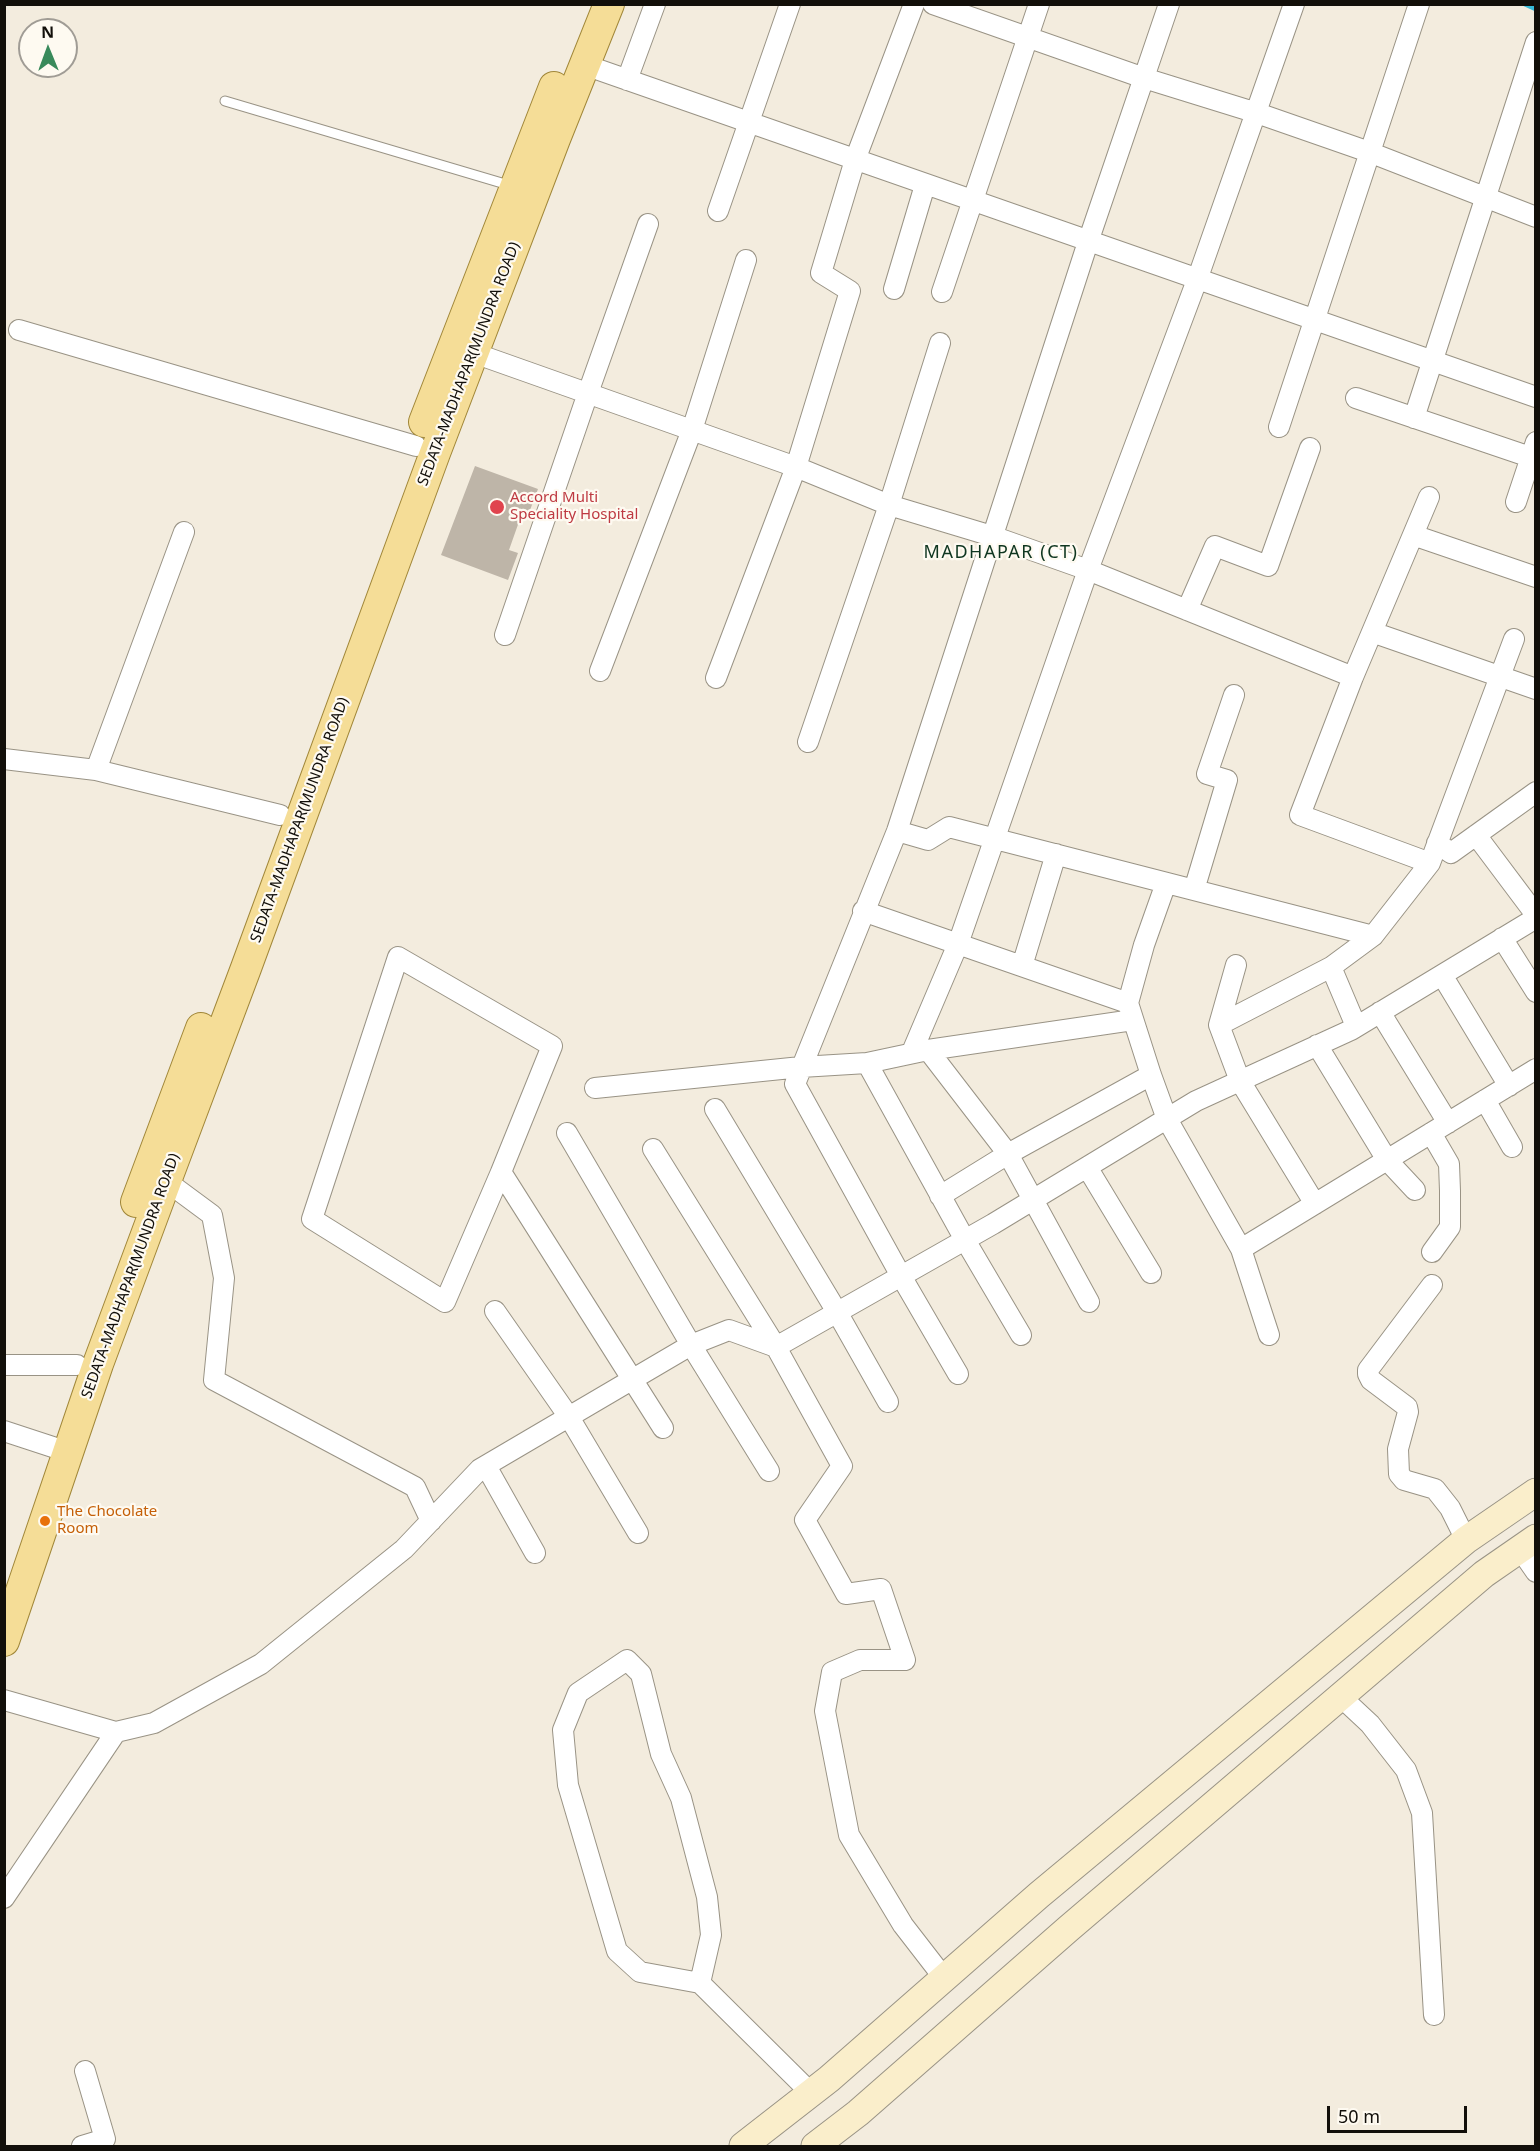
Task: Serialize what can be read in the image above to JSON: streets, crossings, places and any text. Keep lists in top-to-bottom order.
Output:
{
  "streets": {
    "main road": ["SEDATA-MADHAPAR(MUNDRA ROAD)"]
  },
  "districts": ["MADHAPAR (CT)"],
  "places": ["Accord Multi Speciality Hospital", "The Chocolate Room"],
  "scale_bar": "50 m",
  "north": "top"
}
